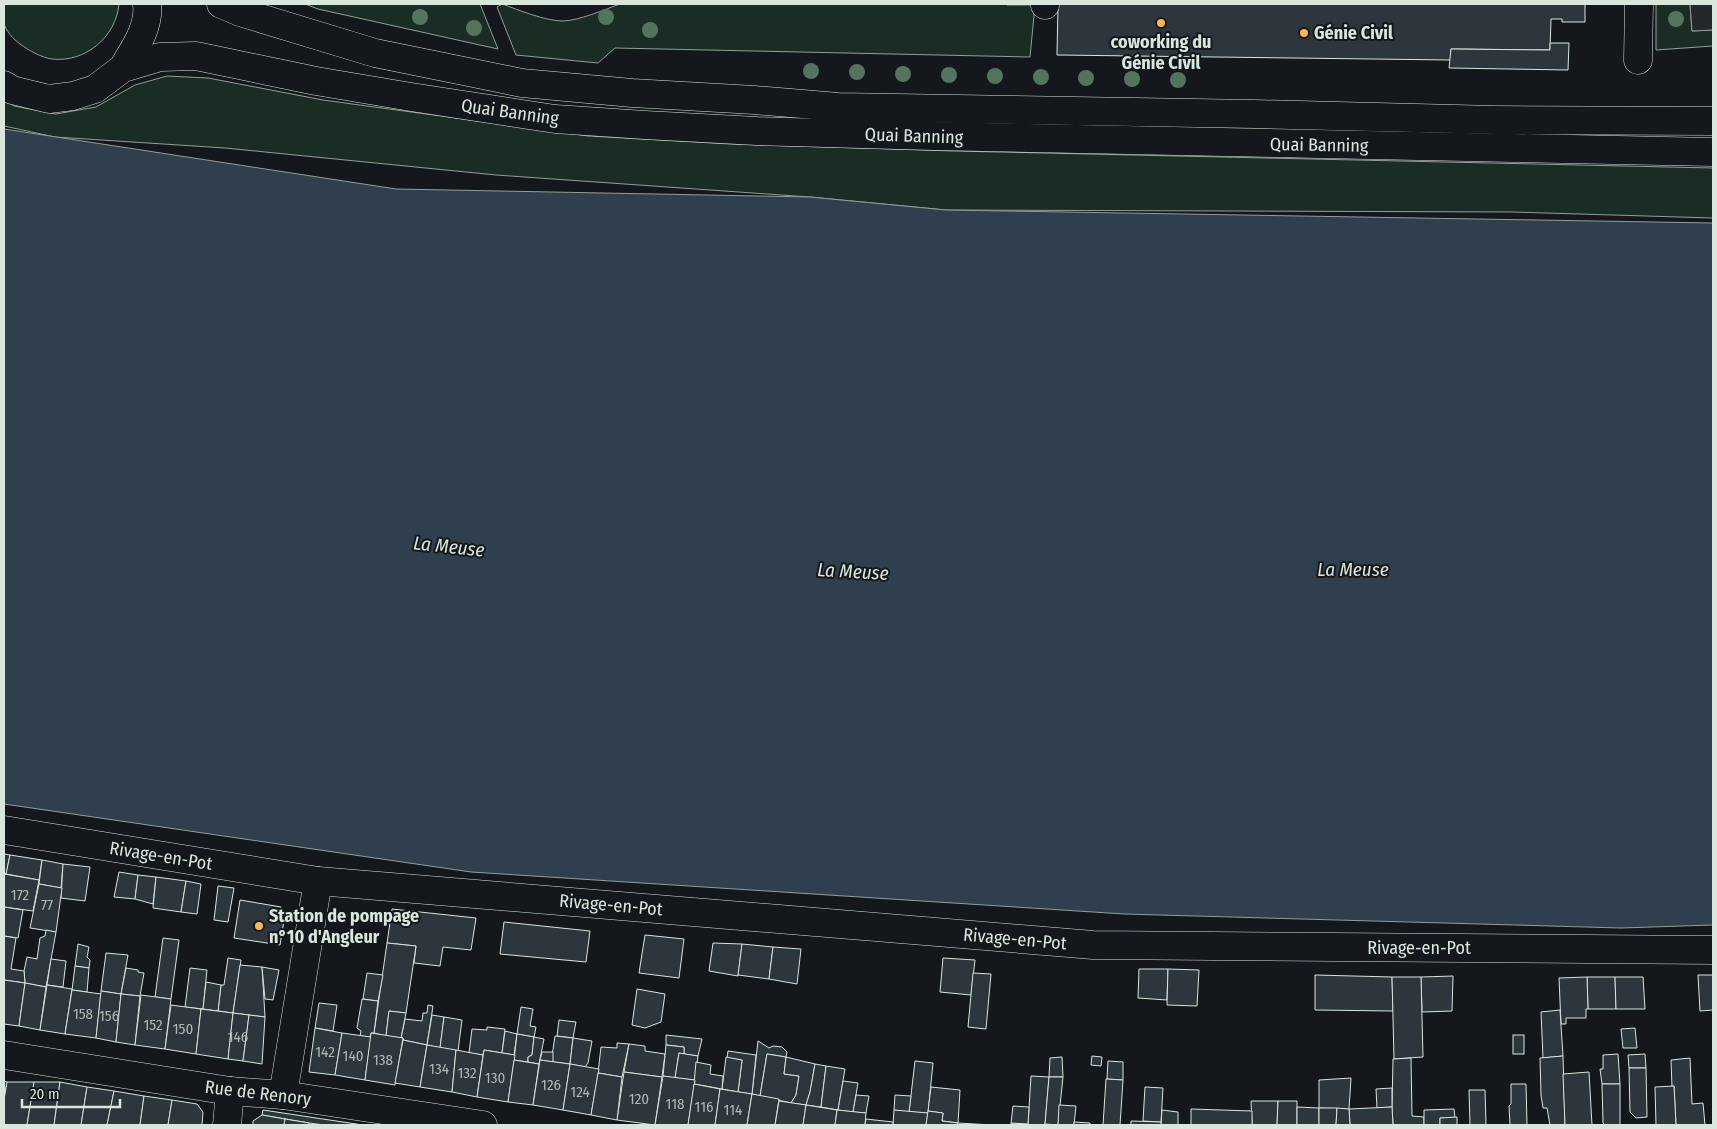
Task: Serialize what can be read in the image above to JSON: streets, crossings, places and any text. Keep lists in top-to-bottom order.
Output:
{
  "streets": {
    "main road": ["Quai Banning", "Rivage-en-Pot", "Rue de Renory"]
  },
  "water": ["La Meuse"],
  "places": ["coworking du Génie Civil", "Génie Civil", "Station de pompage n°10 d'Angleur"],
  "house_numbers": [
    "172",
    "77",
    "158",
    "156",
    "152",
    "150",
    "146",
    "142",
    "140",
    "138",
    "134",
    "132",
    "130",
    "126",
    "124",
    "120",
    "118",
    "116",
    "114"
  ],
  "scale_bar": "20 m"
}
